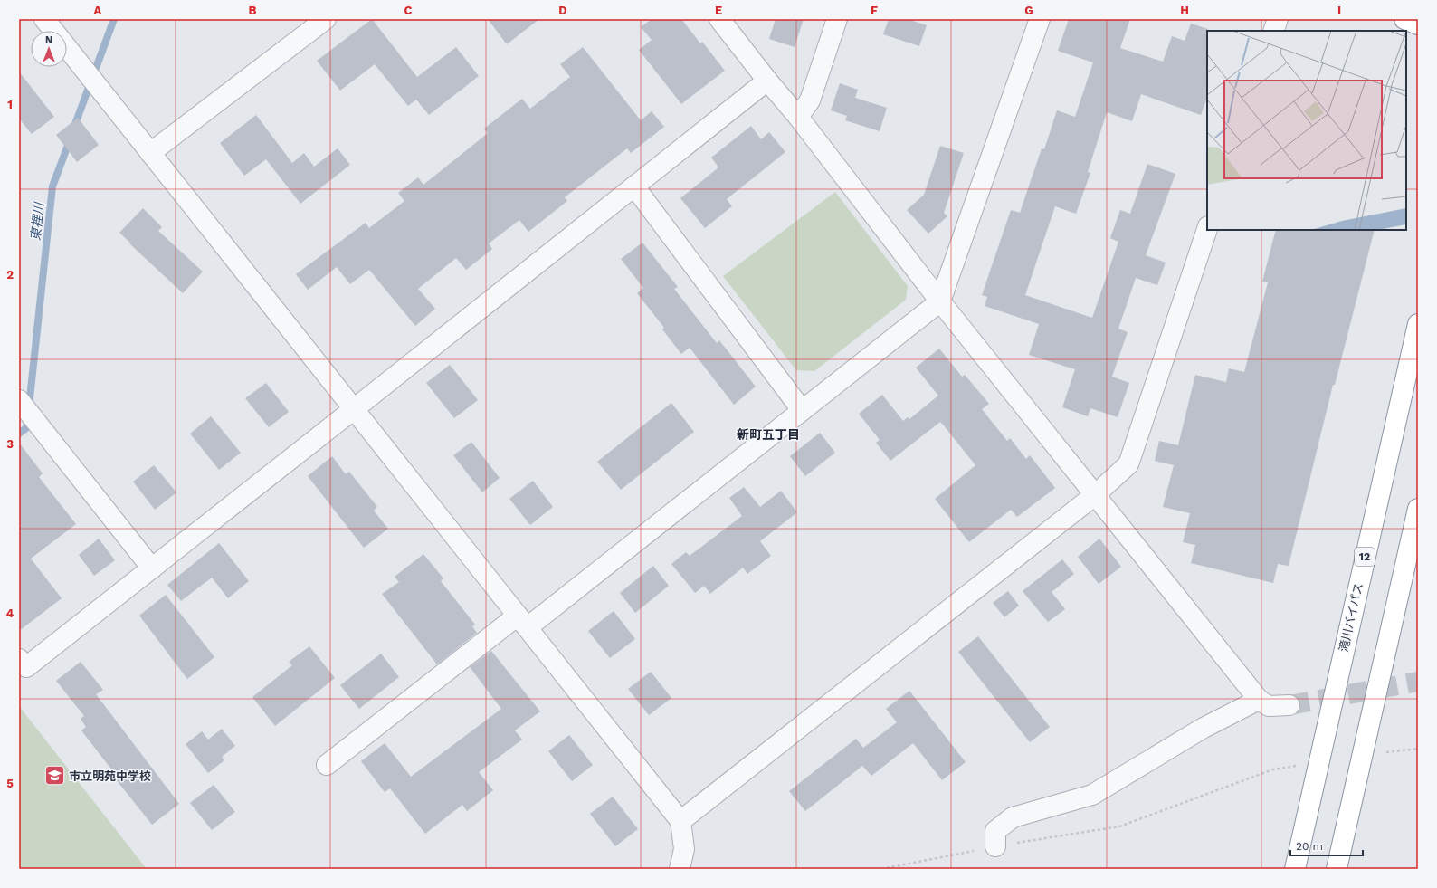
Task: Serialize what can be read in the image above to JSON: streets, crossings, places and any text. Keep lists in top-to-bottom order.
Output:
{
  "streets": {
    "highway": ["12", "滝川バイパス"]
  },
  "districts": ["新町五丁目"],
  "water": ["東裡川"],
  "places": {
    "school or university": ["市立明苑中学校"]
  },
  "scale_bar": "20 m",
  "north": "top",
  "grid": {
    "columns": [
      "A",
      "B",
      "C",
      "D",
      "E",
      "F",
      "G",
      "H",
      "I"
    ],
    "rows": [
      "1",
      "2",
      "3",
      "4",
      "5"
    ]
  }
}
